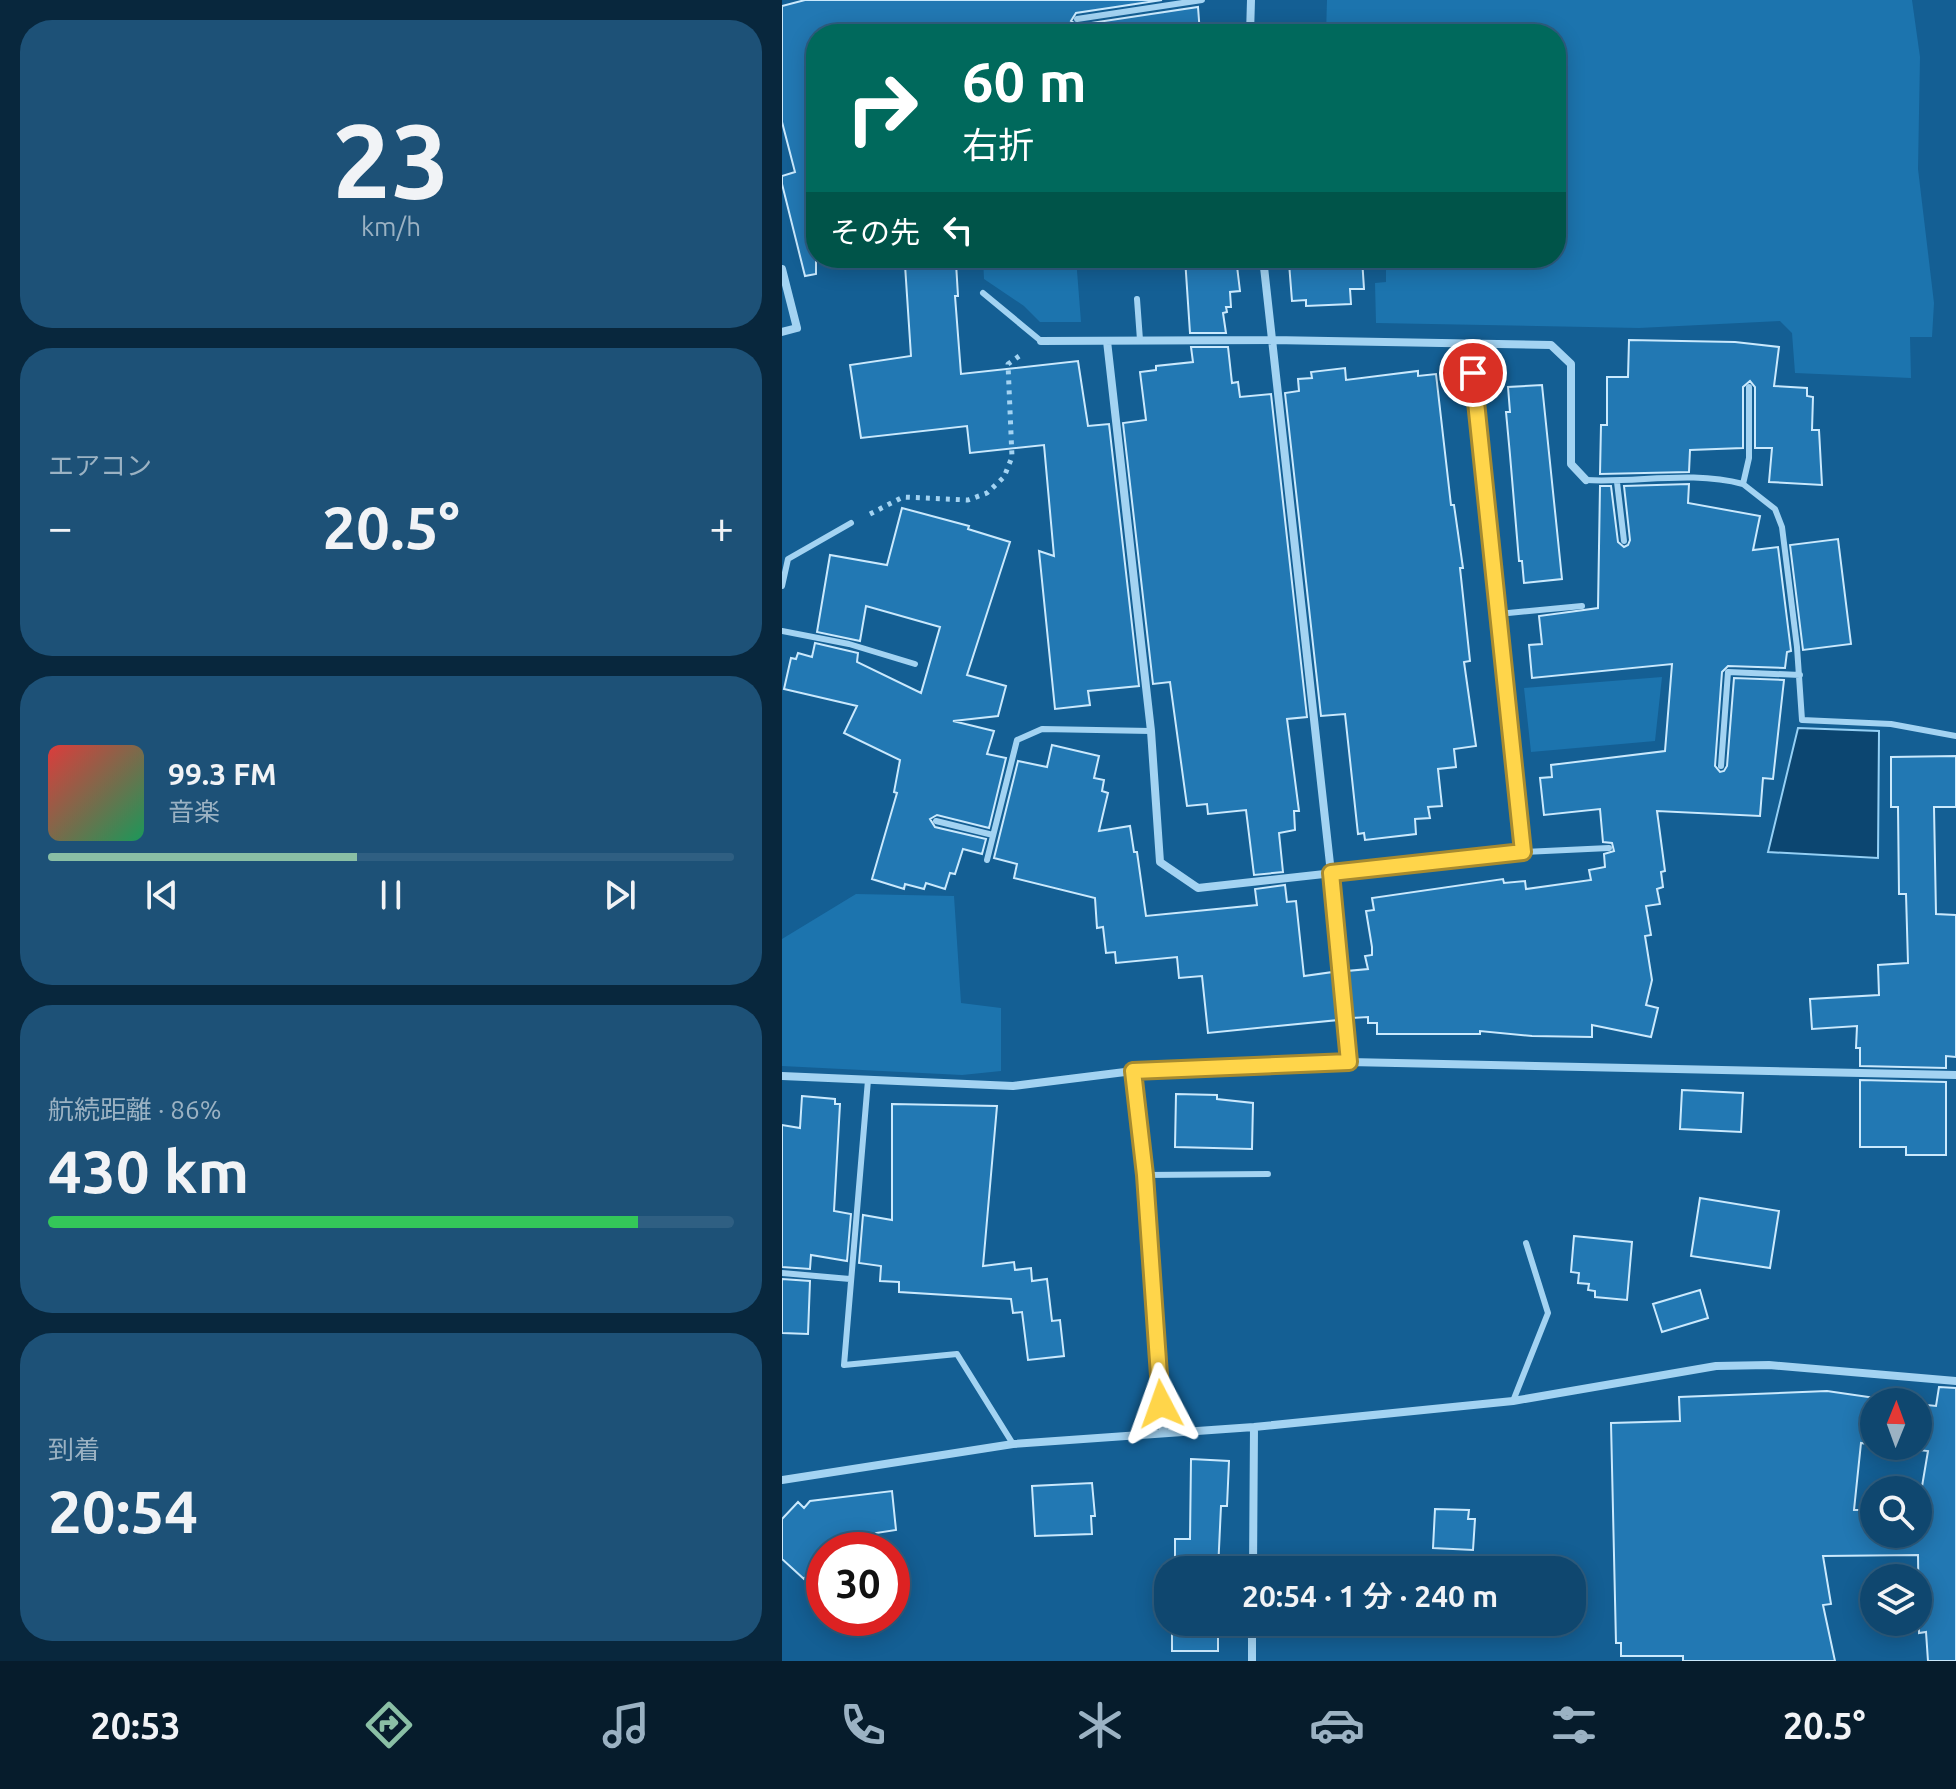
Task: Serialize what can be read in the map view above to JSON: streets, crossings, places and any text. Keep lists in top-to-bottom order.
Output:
{
  "north": "top",
  "page": {
    "tile": [
      ["23", "km/h"],
      "エアコン",
      ["航続距離 · 86%", "430 km"],
      ["到着", "20:54"]
    ],
    "turn": ["60 m", "右折"],
    "then": "その先",
    "heat": ["−", "20.5°", "+"],
    "song": ["99.3 FM", "音楽"],
    "limit": "30",
    "trip": "20:54 · 1 分 · 240 m",
    "tabs": ["20:53", "20.5°"]
  }
}
